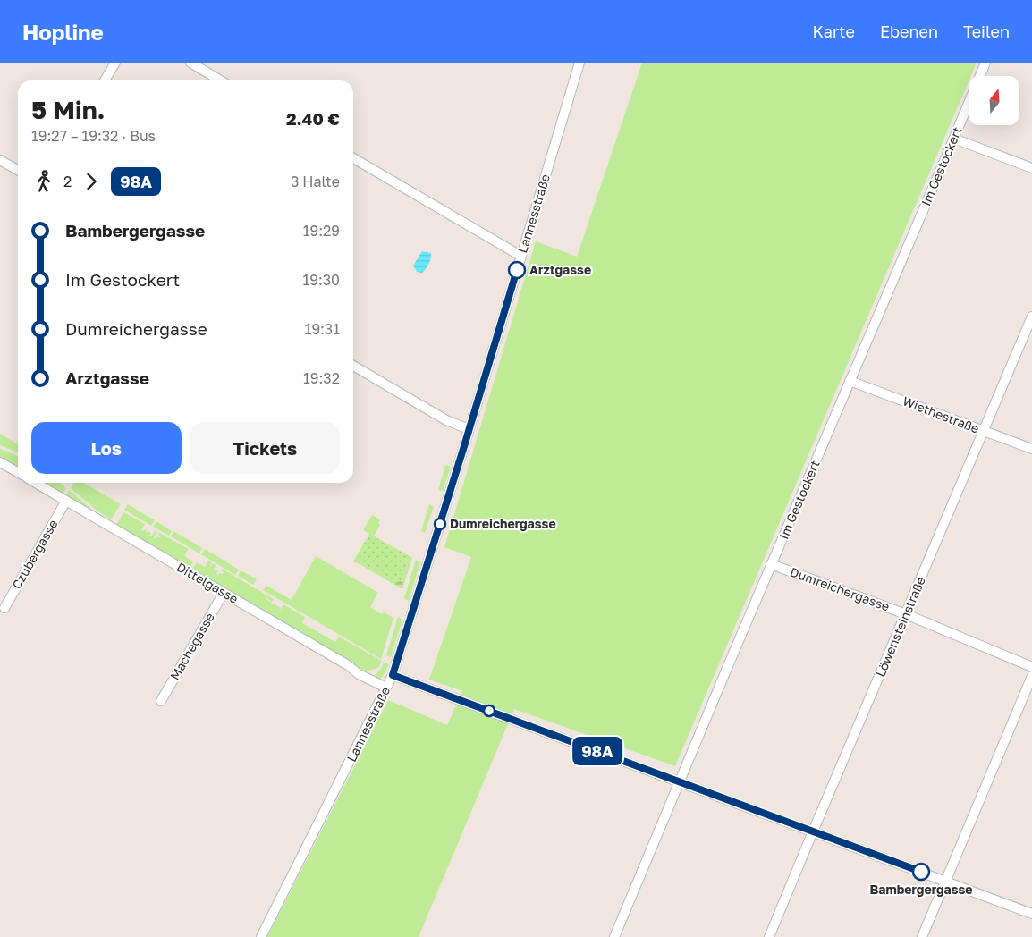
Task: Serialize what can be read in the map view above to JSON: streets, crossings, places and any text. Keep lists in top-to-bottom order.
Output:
{
  "streets": {
    "street": [
      "Im Gestockert",
      "Lannesstraße",
      "Wiethestraße",
      "Czubergasse",
      "Dittelgasse",
      "Dumreichergasse",
      "Löwensteinstraße",
      "Machegasse"
    ]
  },
  "crossings": [
    ["Im Gestockert", "Wiethestraße"],
    ["Im Gestockert", "Dumreichergasse"],
    ["Lannesstraße", "Dittelgasse"],
    ["Wiethestraße", "Löwensteinstraße"],
    ["Czubergasse", "Dittelgasse"],
    ["Dittelgasse", "Machegasse"],
    ["Dumreichergasse", "Löwensteinstraße"]
  ],
  "places": ["Arztgasse", "Dumreichergasse", "Bambergergasse"],
  "lines": ["bus line 98A"],
  "north": "top",
  "page": {
    "header": "Hopline",
    "nav": ["Karte", "Ebenen", "Teilen"],
    "on_map": "98A",
    "heading": ["5 Min.", "19:27 – 19:32 · Bus", "2.40 €"],
    "legs": ["2", "98A", "3 Halte"],
    "list": [
      {
        "name": "Bambergergasse",
        "value": "19:29"
      },
      {
        "name": "Im Gestockert",
        "value": "19:30"
      },
      {
        "name": "Dumreichergasse",
        "value": "19:31"
      },
      {
        "name": "Arztgasse",
        "value": "19:32"
      }
    ],
    "buttons": ["Los", "Tickets"]
  }
}
